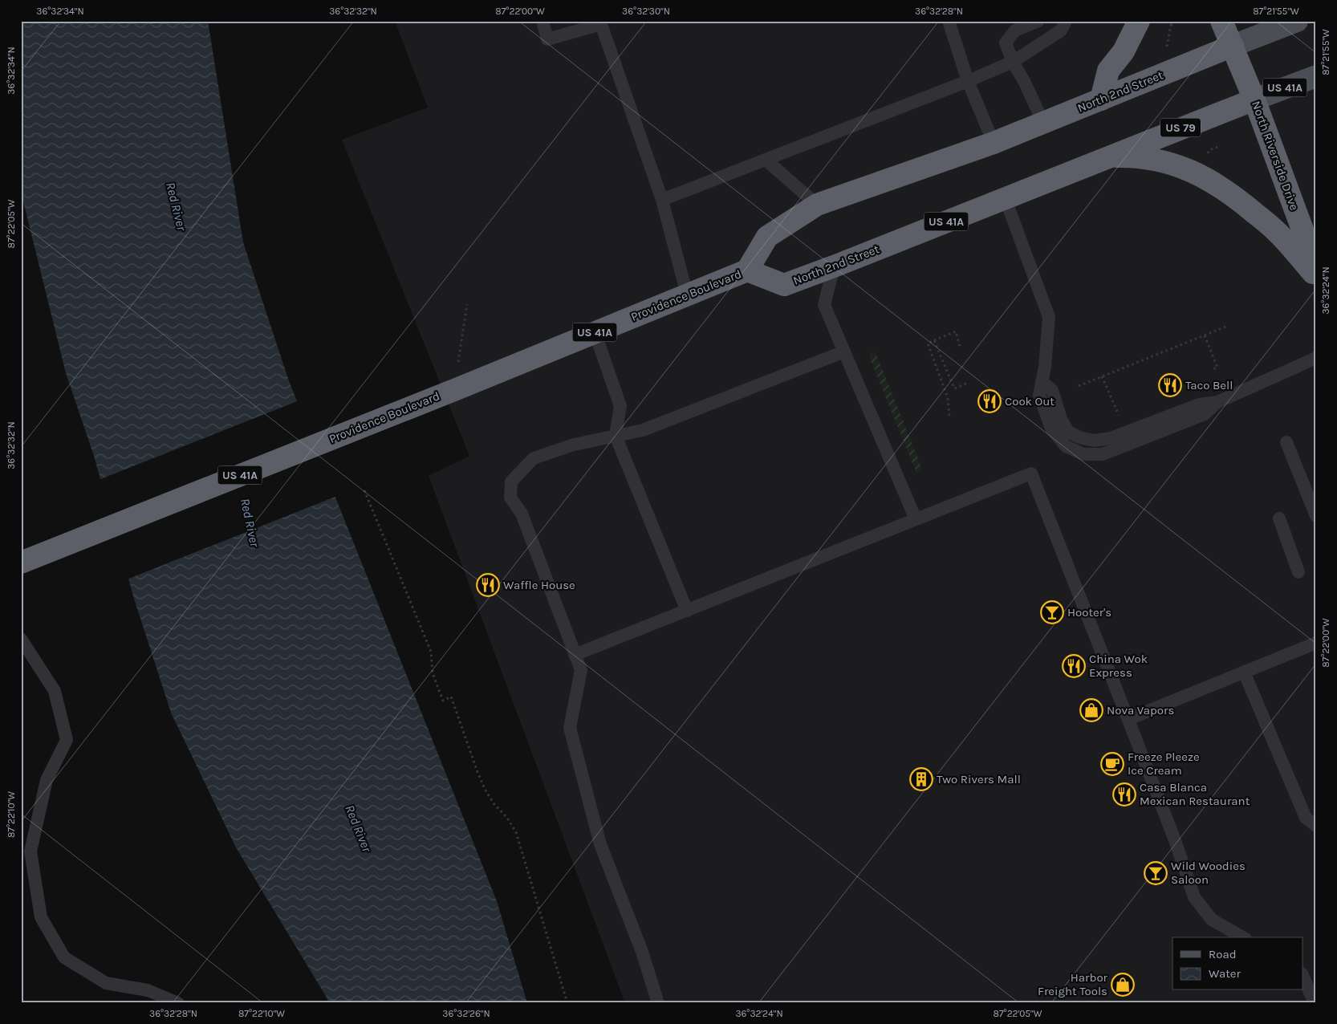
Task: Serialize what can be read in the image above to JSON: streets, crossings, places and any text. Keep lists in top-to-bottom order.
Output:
{
  "streets": {
    "highway": [
      "US 41A",
      "North 2nd Street",
      "US 79",
      "North Riverside Drive",
      "Providence Boulevard"
    ]
  },
  "crossings": [
    ["US 41A", "North 2nd Street"],
    ["North 2nd Street", "North Riverside Drive"],
    ["North 2nd Street", "Providence Boulevard"]
  ],
  "water": ["Red River"],
  "places": {
    "restaurant": [
      "Taco Bell",
      "Cook Out",
      "Waffle House",
      "China Wok Express",
      "Casa Blanca Mexican Restaurant"
    ],
    "bar": ["Hooter's", "Wild Woodies Saloon"],
    "shop": ["Nova Vapors", "Harbor Freight Tools"],
    "cafe": ["Freeze Pleeze Ice Cream"],
    "building": ["Two Rivers Mall"]
  },
  "legend": ["Road", "Water"],
  "coordinates": [
    "36°32'34\"N",
    "36°32'32\"N",
    "87°22'00\"W",
    "36°32'30\"N",
    "36°32'28\"N",
    "87°21'55\"W",
    "87°22'05\"W",
    "36°32'24\"N",
    "87°22'10\"W",
    "36°32'26\"N"
  ]
}
